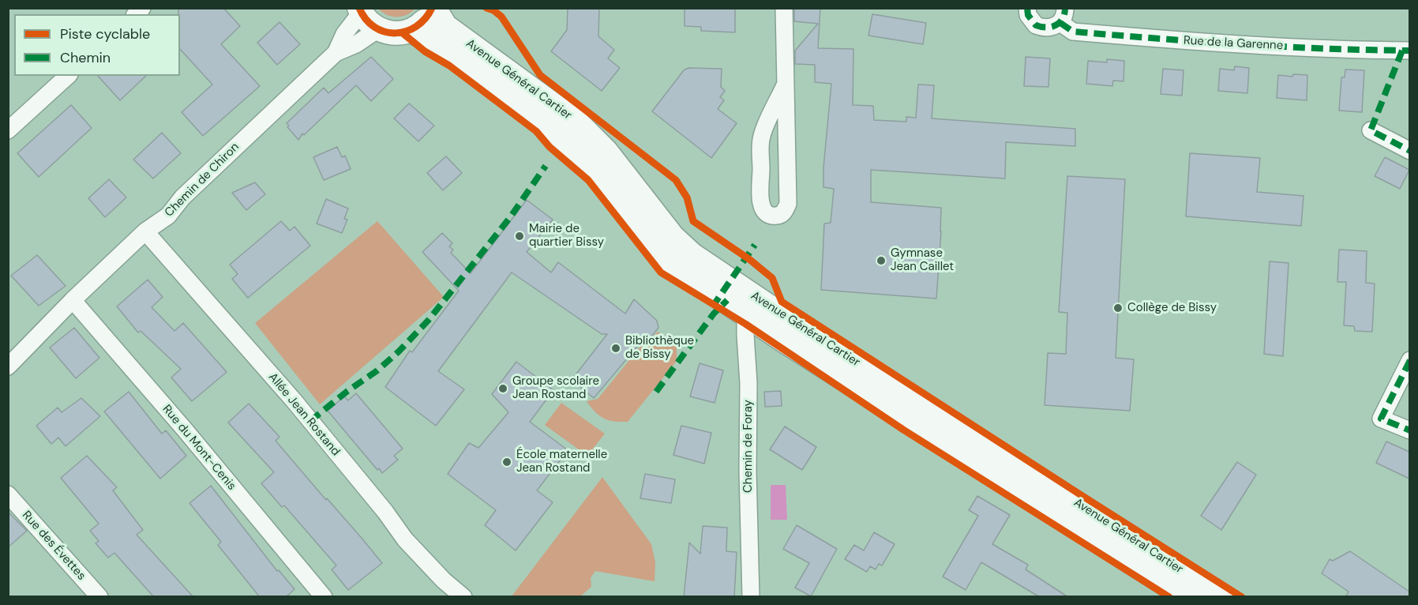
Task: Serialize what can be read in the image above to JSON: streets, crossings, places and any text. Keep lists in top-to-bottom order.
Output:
{
  "streets": {
    "main road": ["Avenue Général Cartier"],
    "street": [
      "Rue de la Garenne",
      "Chemin de Chiron",
      "Allée Jean Rostand",
      "Chemin de Foray",
      "Rue du Mont-Cenis",
      "Rue des Évettes"
    ]
  },
  "crossings": [
    ["Avenue Général Cartier", "Chemin de Foray"],
    ["Chemin de Chiron", "Allée Jean Rostand"],
    ["Chemin de Chiron", "Rue du Mont-Cenis"]
  ],
  "places": [
    "Mairie de quartier Bissy",
    "Gymnase Jean Caillet",
    "Collège de Bissy",
    "Bibliothèque de Bissy",
    "Groupe scolaire Jean Rostand",
    "École maternelle Jean Rostand"
  ],
  "legend": ["Piste cyclable", "Chemin"]
}
